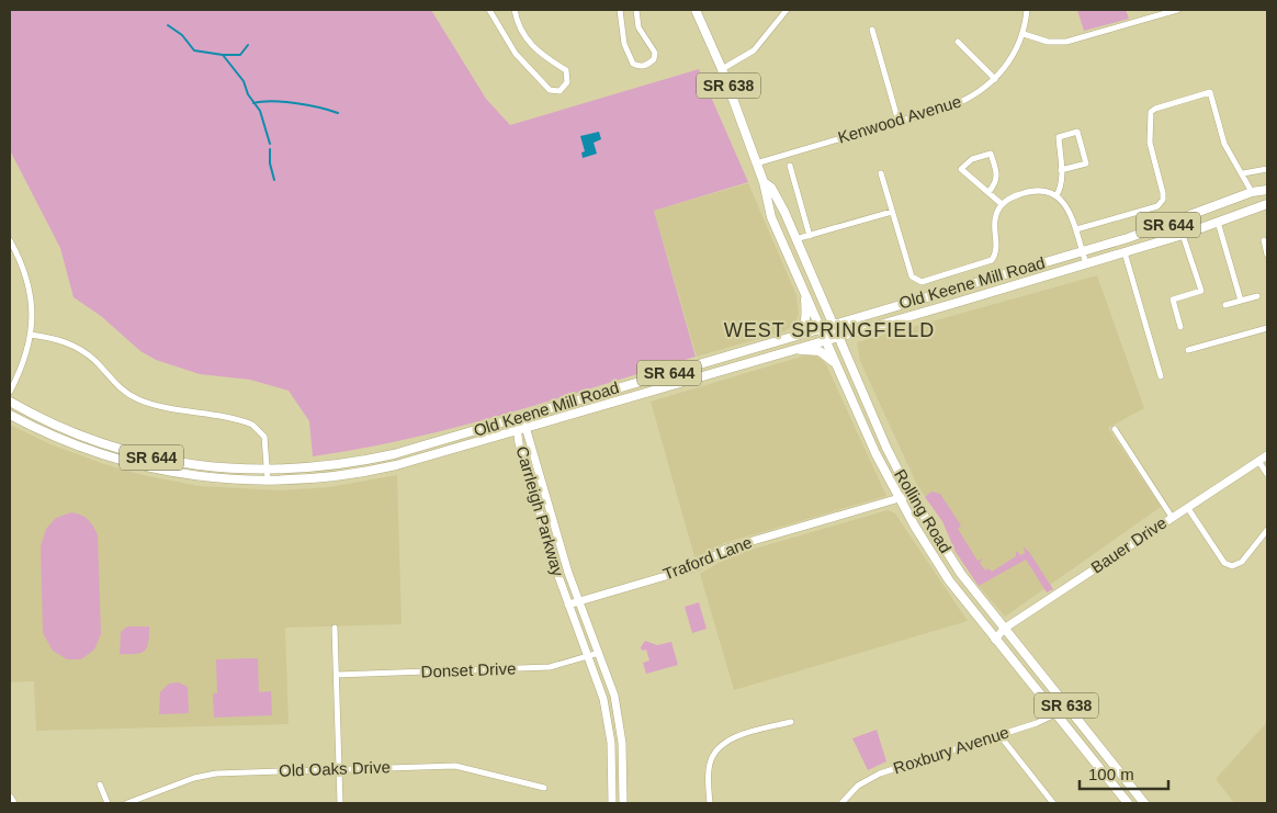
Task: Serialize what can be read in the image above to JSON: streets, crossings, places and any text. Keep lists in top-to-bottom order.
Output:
{
  "streets": {
    "main road": [
      "SR 638",
      "SR 644",
      "Old Keene Mill Road",
      "Rolling Road"
    ],
    "street": [
      "Kenwood Avenue",
      "Carrleigh Parkway",
      "Bauer Drive",
      "Traford Lane",
      "Donset Drive",
      "Roxbury Avenue",
      "Old Oaks Drive"
    ]
  },
  "crossings": [
    ["Kenwood Avenue", "Rolling Road"],
    ["Old Keene Mill Road", "Carrleigh Parkway"],
    ["Old Keene Mill Road", "Rolling Road"],
    ["Carrleigh Parkway", "Traford Lane"],
    ["Carrleigh Parkway", "Donset Drive"],
    ["Rolling Road", "Bauer Drive"],
    ["Rolling Road", "Traford Lane"],
    ["Rolling Road", "Roxbury Avenue"]
  ],
  "districts": ["WEST SPRINGFIELD"],
  "scale_bar": "100 m"
}
